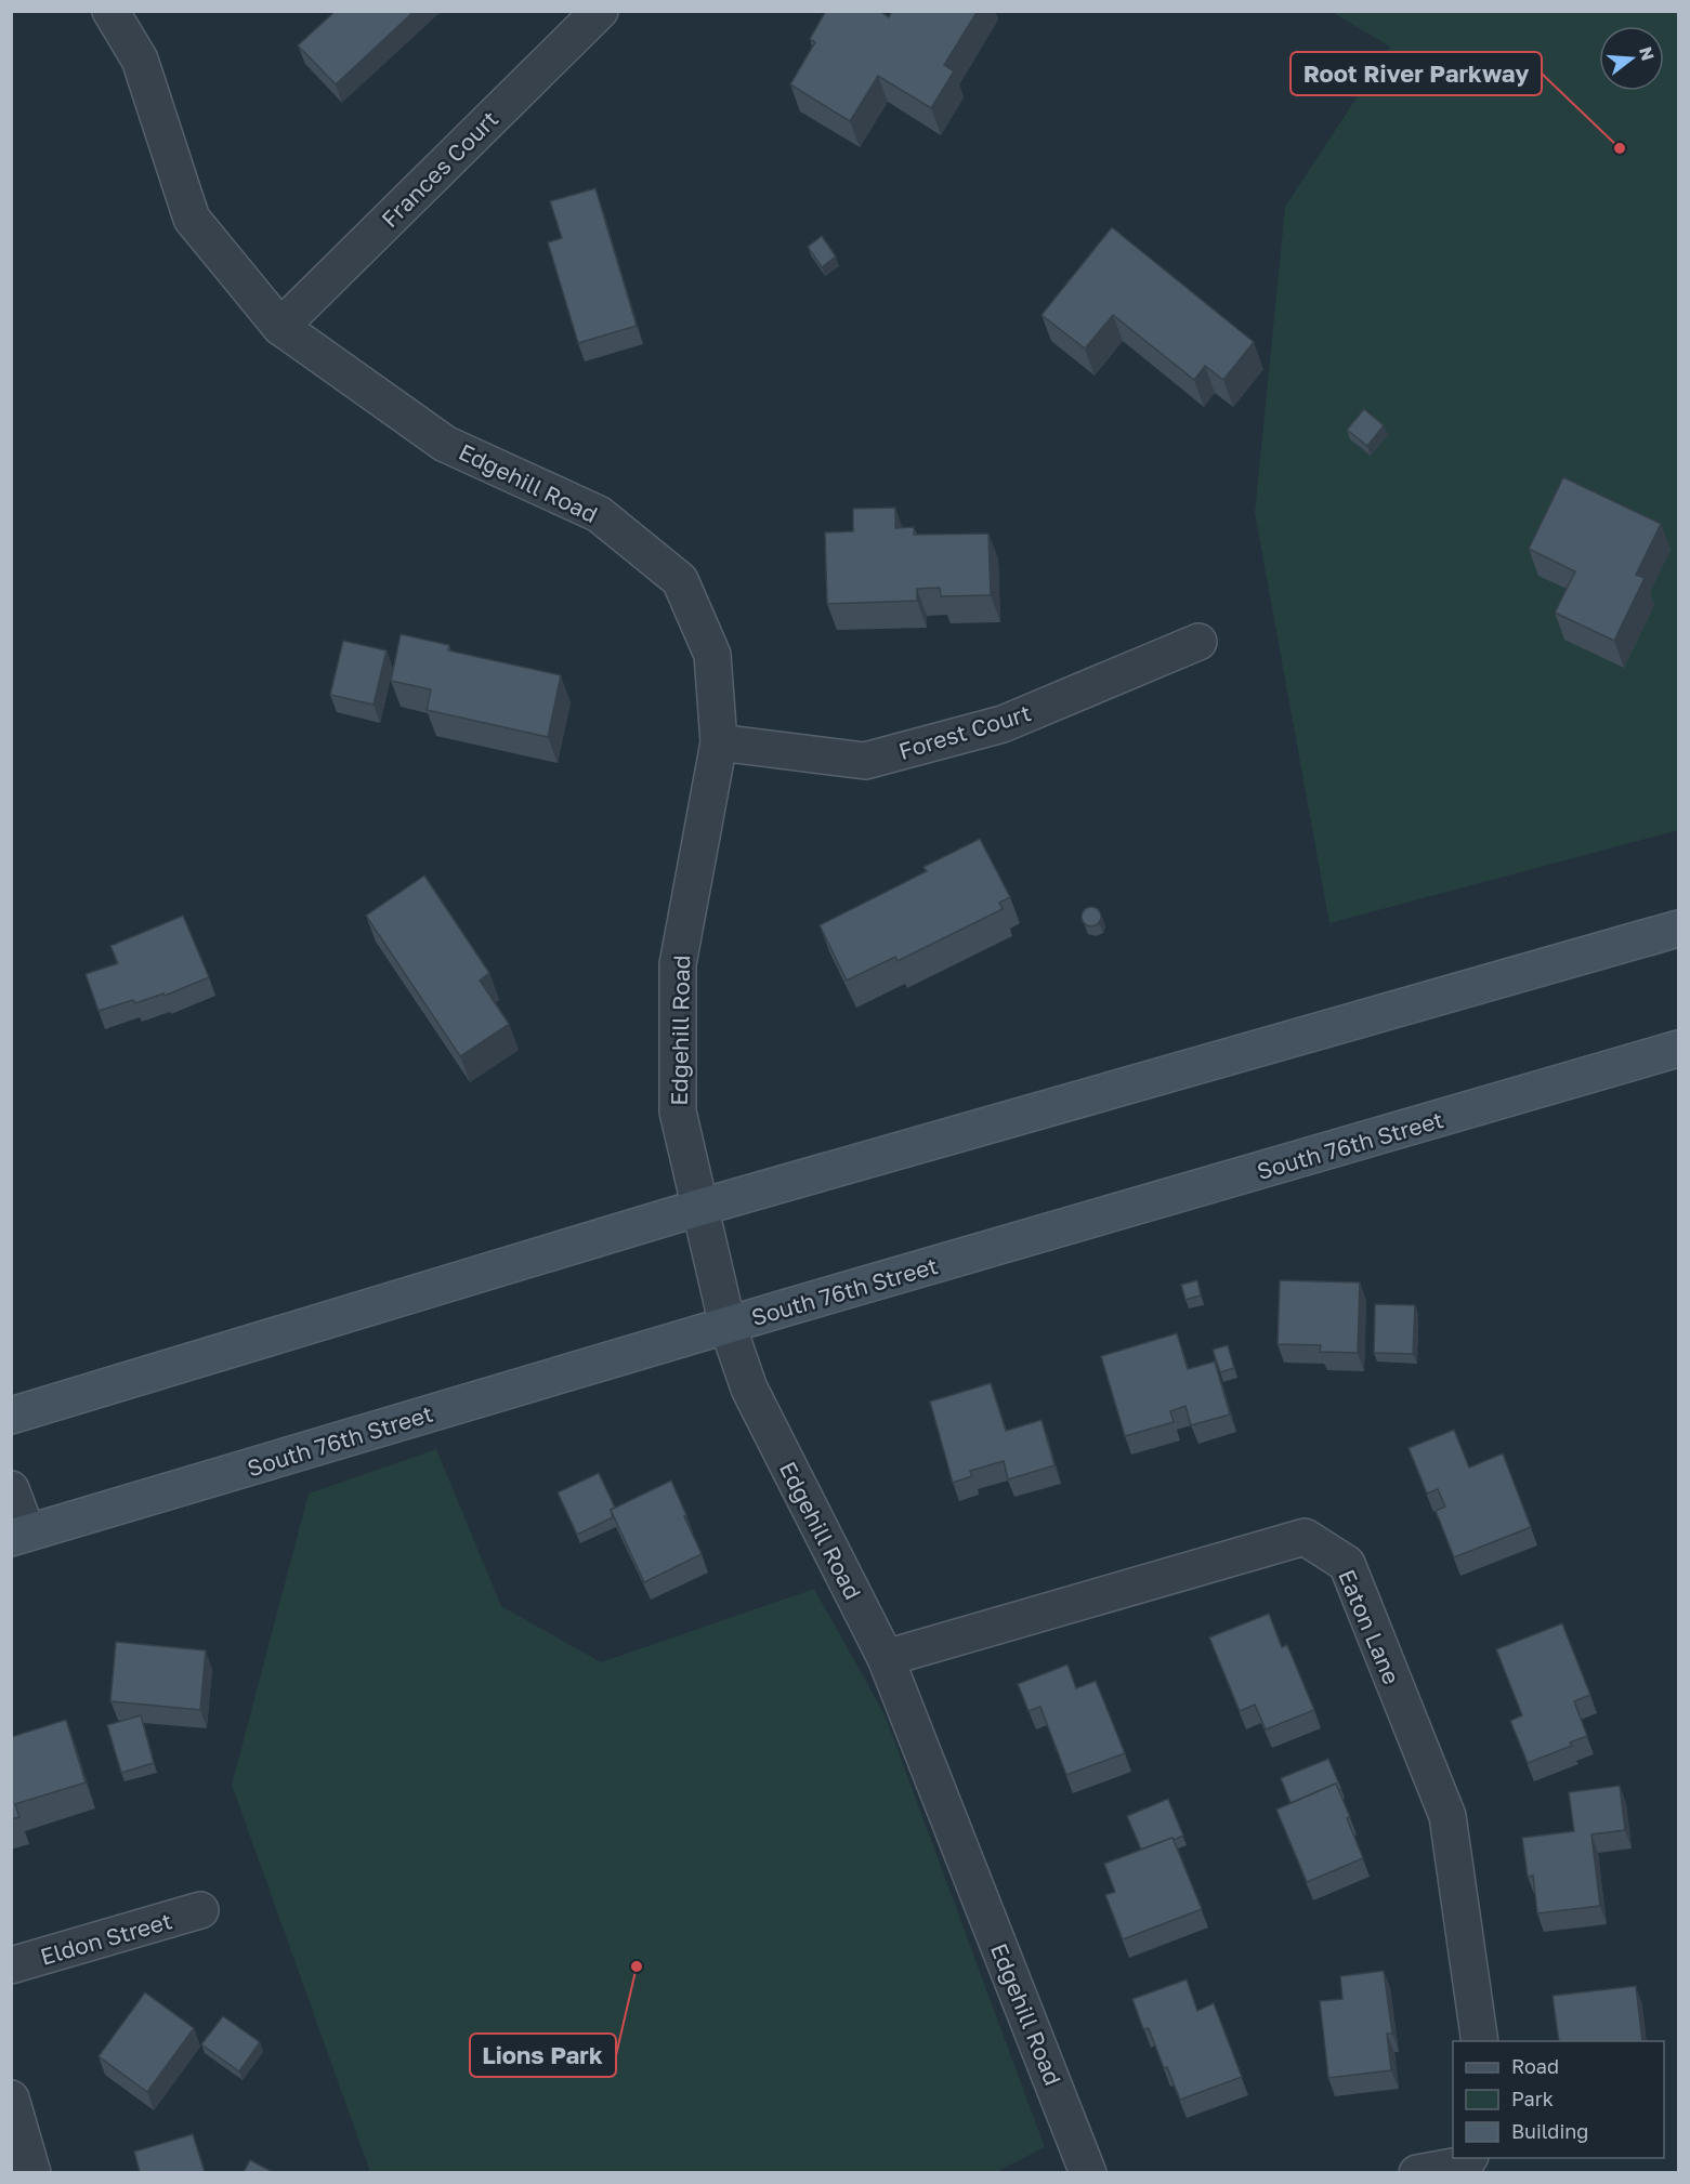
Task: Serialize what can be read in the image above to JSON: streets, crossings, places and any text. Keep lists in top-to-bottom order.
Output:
{
  "streets": {
    "main road": ["South 76th Street"],
    "street": [
      "Frances Court",
      "Edgehill Road",
      "Forest Court",
      "Eaton Lane",
      "Eldon Street"
    ]
  },
  "crossings": [
    ["Frances Court", "Edgehill Road"],
    ["Edgehill Road", "Forest Court"],
    ["Edgehill Road", "South 76th Street"],
    ["Edgehill Road", "Eaton Lane"]
  ],
  "places": ["Root River Parkway", "Lions Park"],
  "legend": ["Road", "Park", "Building"],
  "north": "right"
}
